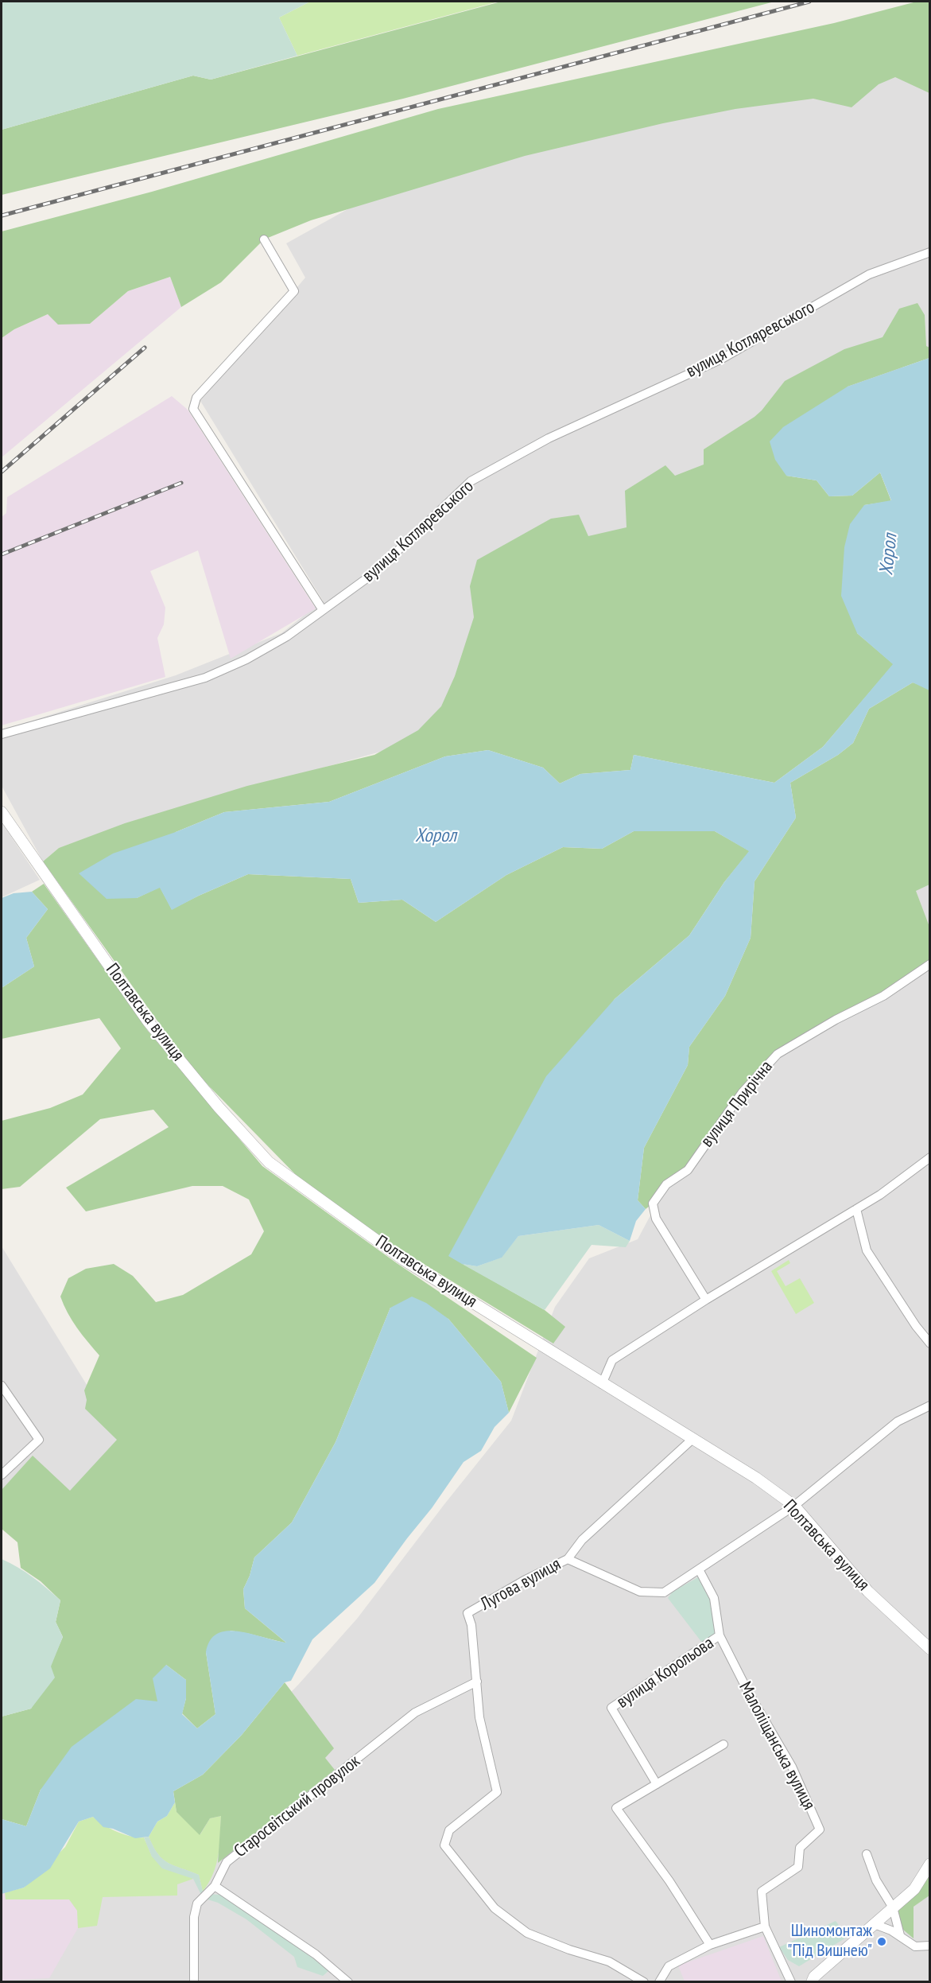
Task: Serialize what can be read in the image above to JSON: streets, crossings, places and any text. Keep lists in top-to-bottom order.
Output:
{
  "streets": {
    "street": [
      "вулиця Котляревського",
      "Полтавська вулиця",
      "вулиця Прирічна",
      "Лугова вулиця",
      "вулиця Корольова",
      "Малоліщанська вулиця",
      "Старосвітський провулок"
    ]
  },
  "crossings": [
    ["Полтавська вулиця", "Лугова вулиця"],
    ["Лугова вулиця", "Малоліщанська вулиця"],
    ["Лугова вулиця", "Старосвітський провулок"],
    ["вулиця Корольова", "Малоліщанська вулиця"]
  ],
  "water": ["Хорол"],
  "places": ["Шиномонтаж \"Під Вишнею\""]
}
